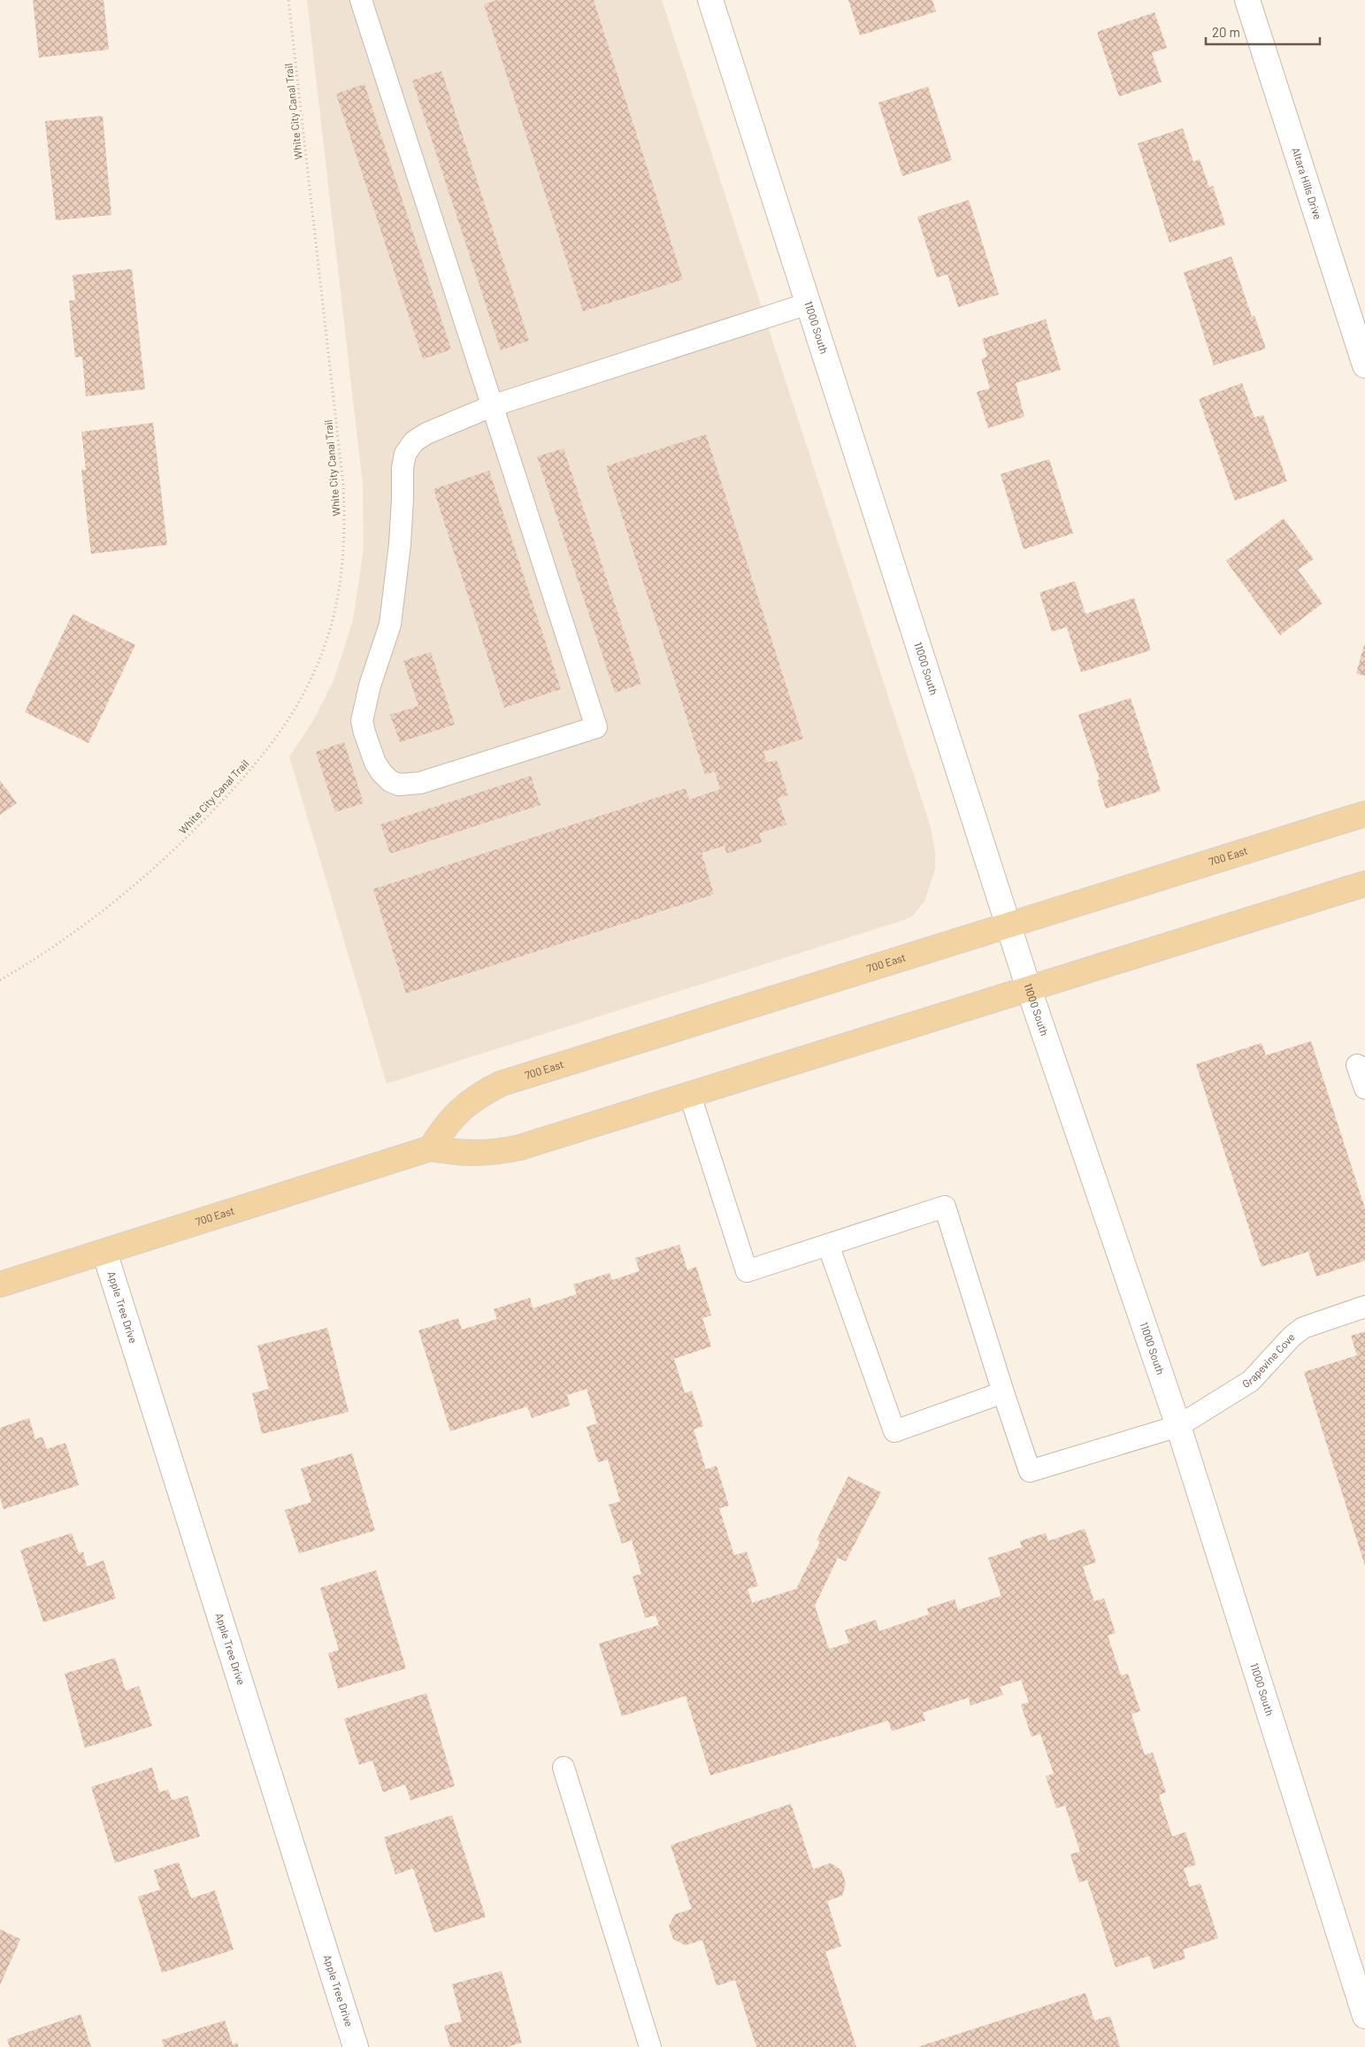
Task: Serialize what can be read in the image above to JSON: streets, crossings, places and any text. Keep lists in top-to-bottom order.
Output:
{
  "streets": {
    "main road": ["700 East"],
    "street": ["Altara Hills Drive", "11000 South", "Apple Tree Drive"],
    "lane": ["Grapevine Cove"],
    "path": ["White City Canal Trail"]
  },
  "crossings": [
    ["11000 South", "700 East"],
    ["11000 South", "Grapevine Cove"],
    ["700 East", "Apple Tree Drive"]
  ],
  "scale_bar": "20 m"
}
